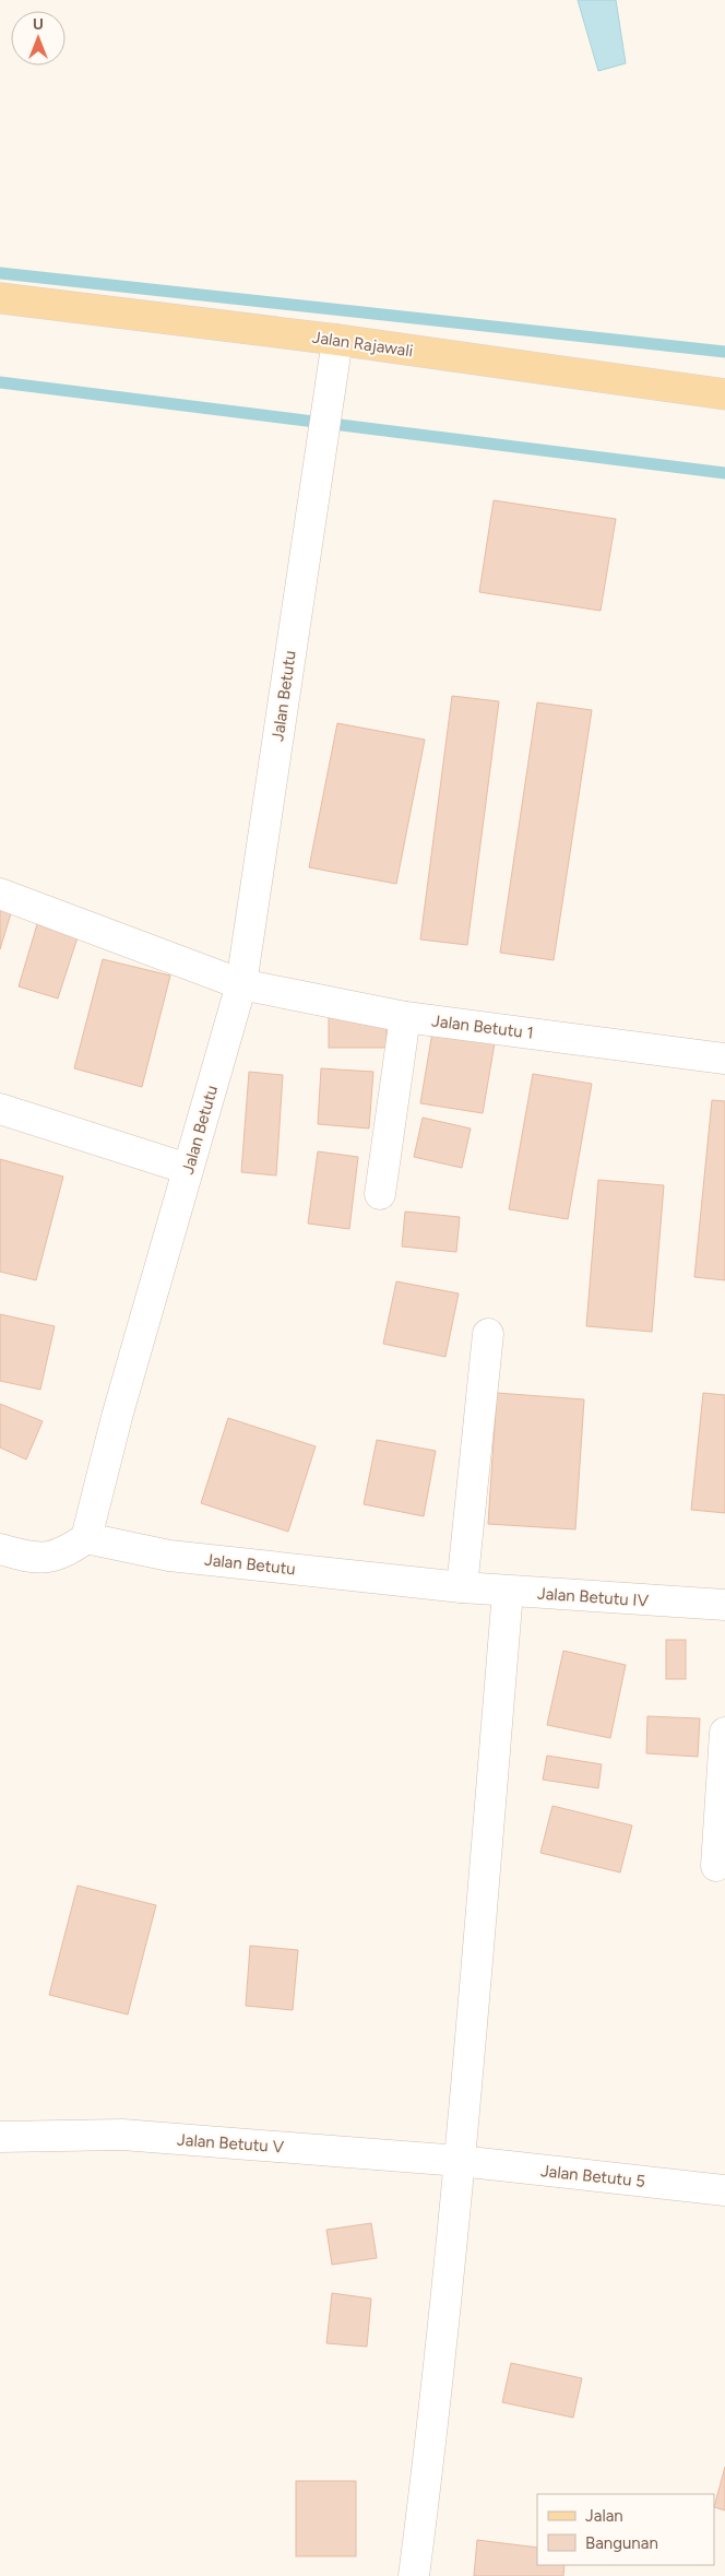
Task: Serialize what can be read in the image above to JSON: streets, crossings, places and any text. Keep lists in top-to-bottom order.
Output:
{
  "streets": {
    "main road": ["Jalan Rajawali"],
    "street": [
      "Jalan Betutu",
      "Jalan Betutu 1",
      "Jalan Betutu IV",
      "Jalan Betutu V",
      "Jalan Betutu 5"
    ]
  },
  "crossings": [
    ["Jalan Rajawali", "Jalan Betutu"],
    ["Jalan Betutu", "Jalan Betutu 1"],
    ["Jalan Betutu", "Jalan Betutu IV"],
    ["Jalan Betutu V", "Jalan Betutu 5"]
  ],
  "legend": ["Jalan", "Bangunan"],
  "north": "top"
}
